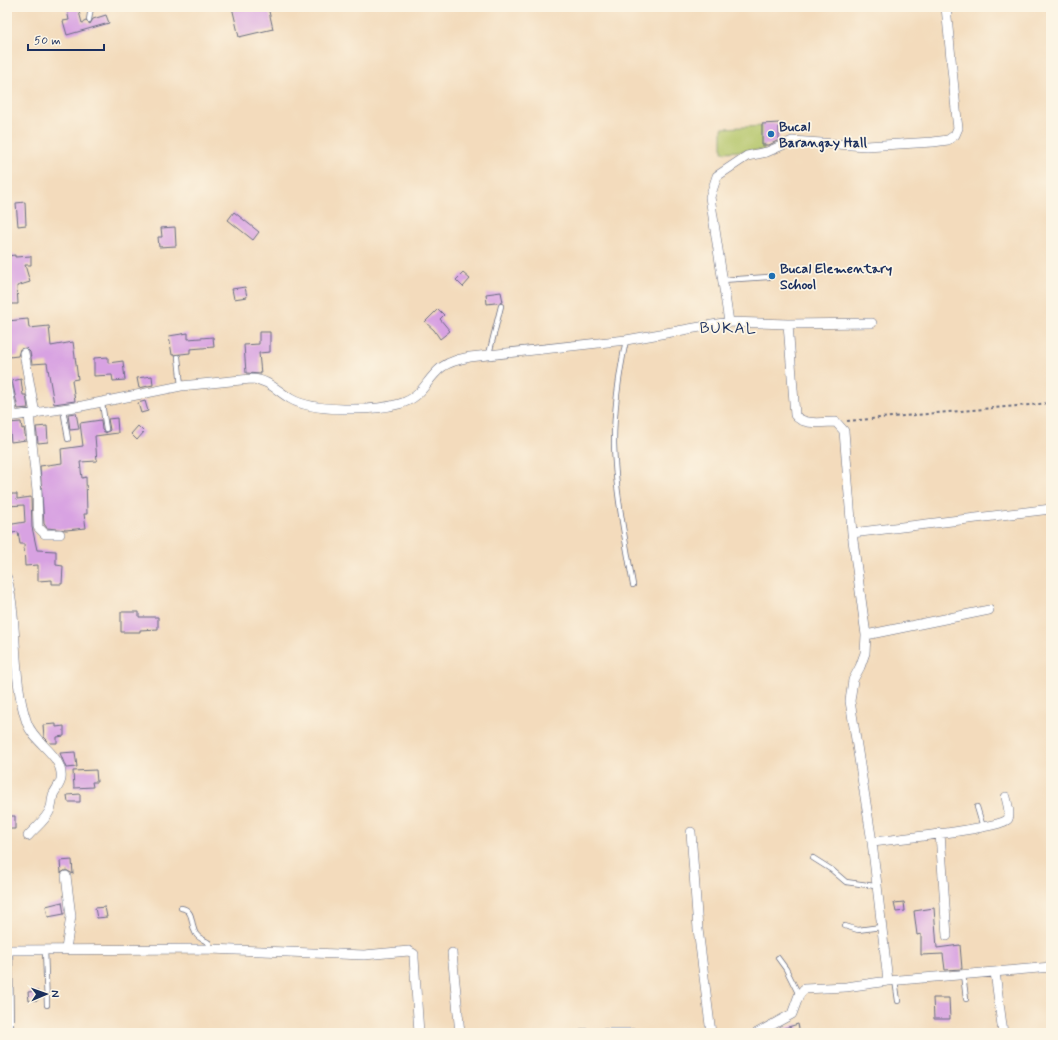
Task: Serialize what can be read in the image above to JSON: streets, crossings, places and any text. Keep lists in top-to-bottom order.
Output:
{
  "districts": ["BUKAL"],
  "places": ["Bucal Barangay Hall", "Bucal Elementary School"],
  "scale_bar": "50 m",
  "north": "right"
}
